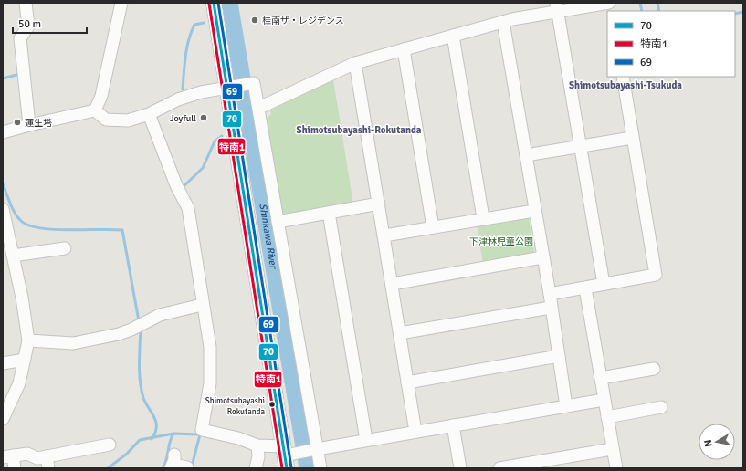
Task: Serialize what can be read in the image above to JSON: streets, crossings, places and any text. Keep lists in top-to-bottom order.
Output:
{
  "districts": ["Shimotsubayashi-Tsukuda", "Shimotsubayashi-Rokutanda"],
  "water": ["Shinkawa River"],
  "parks": ["下津林児童公園"],
  "places": [
    "桂南ザ・レジデンス",
    "Joyfull",
    "蓮生塔",
    "Shimotsubayashi Rokutanda"
  ],
  "lines": ["transit line 70", "transit line 69", "transit line 特南1"],
  "legend": ["70", "特南1", "69"],
  "scale_bar": "50 m",
  "north": "left"
}
